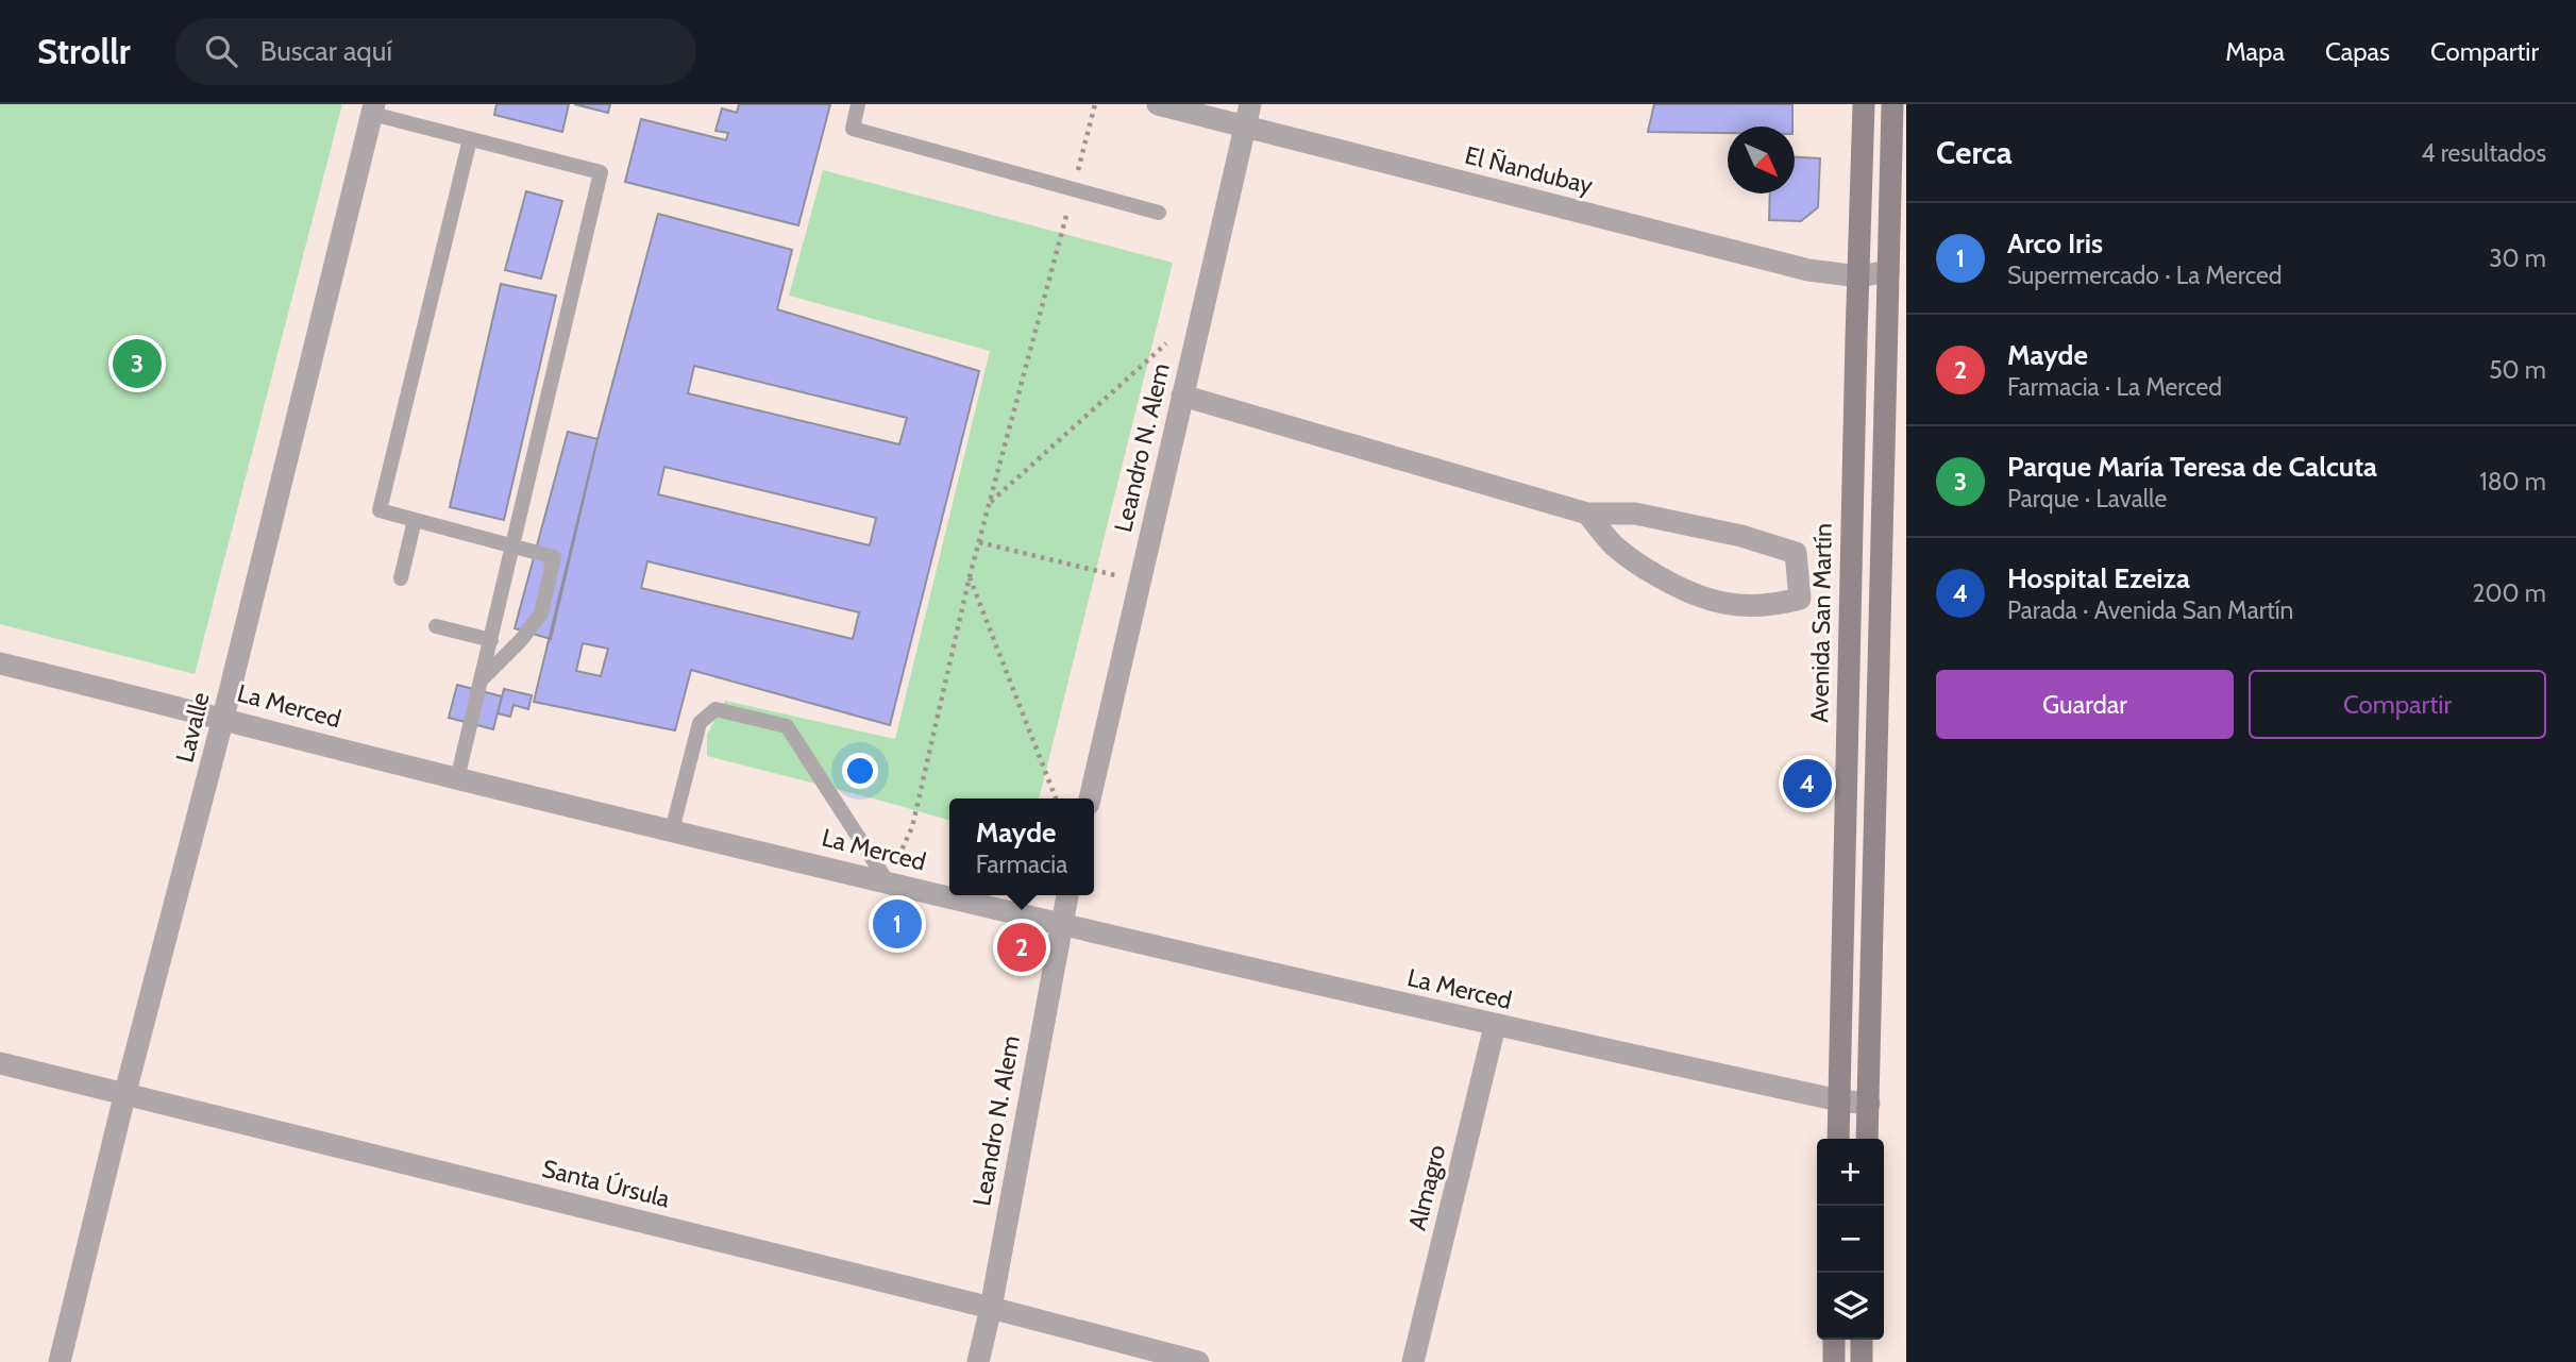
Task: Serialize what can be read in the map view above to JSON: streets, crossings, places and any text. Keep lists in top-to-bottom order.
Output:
{
  "streets": {
    "main road": ["Avenida San Martín"],
    "street": [
      "El Ñandubay",
      "Leandro N. Alem",
      "La Merced",
      "Lavalle",
      "Santa Úrsula",
      "Almagro"
    ]
  },
  "crossings": [
    ["El Ñandubay", "Leandro N. Alem"],
    ["El Ñandubay", "Avenida San Martín"],
    ["Leandro N. Alem", "La Merced"],
    ["Leandro N. Alem", "Santa Úrsula"],
    ["Avenida San Martín", "La Merced"],
    ["La Merced", "Lavalle"],
    ["La Merced", "Almagro"],
    ["Lavalle", "Santa Úrsula"]
  ],
  "north": "bottom right",
  "page": {
    "header": "Strollr",
    "search": "Buscar aquí",
    "nav": ["Mapa", "Capas", "Compartir"],
    "heading": ["Cerca", "4 resultados"],
    "list": [
      {
        "mark": "1",
        "name": "Arco Iris",
        "note": "Supermercado · La Merced",
        "value": "30 m"
      },
      {
        "mark": "2",
        "name": "Mayde",
        "note": "Farmacia · La Merced",
        "value": "50 m"
      },
      {
        "mark": "3",
        "name": "Parque María Teresa de Calcuta",
        "note": "Parque · Lavalle",
        "value": "180 m"
      },
      {
        "mark": "4",
        "name": "Hospital Ezeiza",
        "note": "Parada · Avenida San Martín",
        "value": "200 m"
      }
    ],
    "pins": [
      "3",
      "4",
      "1",
      "2"
    ],
    "buttons": ["Guardar", "Compartir"],
    "popup": ["Mayde", "Farmacia"],
    "map_buttons": ["+", "−"]
  }
}
